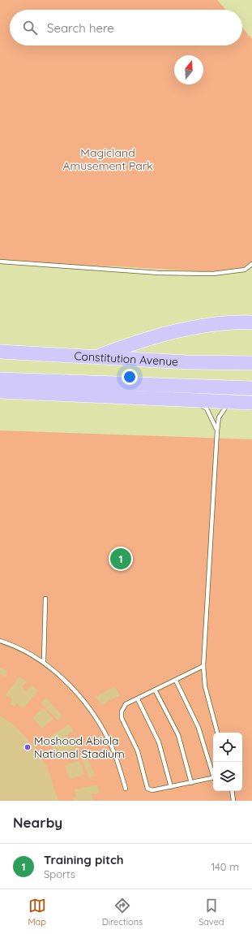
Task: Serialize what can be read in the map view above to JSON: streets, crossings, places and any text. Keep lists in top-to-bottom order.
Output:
{
  "streets": {
    "highway": ["Constitution Avenue"]
  },
  "parks": ["Magicland Amusement Park"],
  "places": ["Moshood Abiola National Stadium"],
  "north": "top",
  "page": {
    "search": "Search here",
    "pins": "1",
    "heading": "Nearby",
    "list": [
      {
        "mark": "1",
        "name": "Training pitch",
        "note": "Sports",
        "value": "140 m"
      }
    ],
    "nav": ["Map", "Directions", "Saved"]
  }
}
